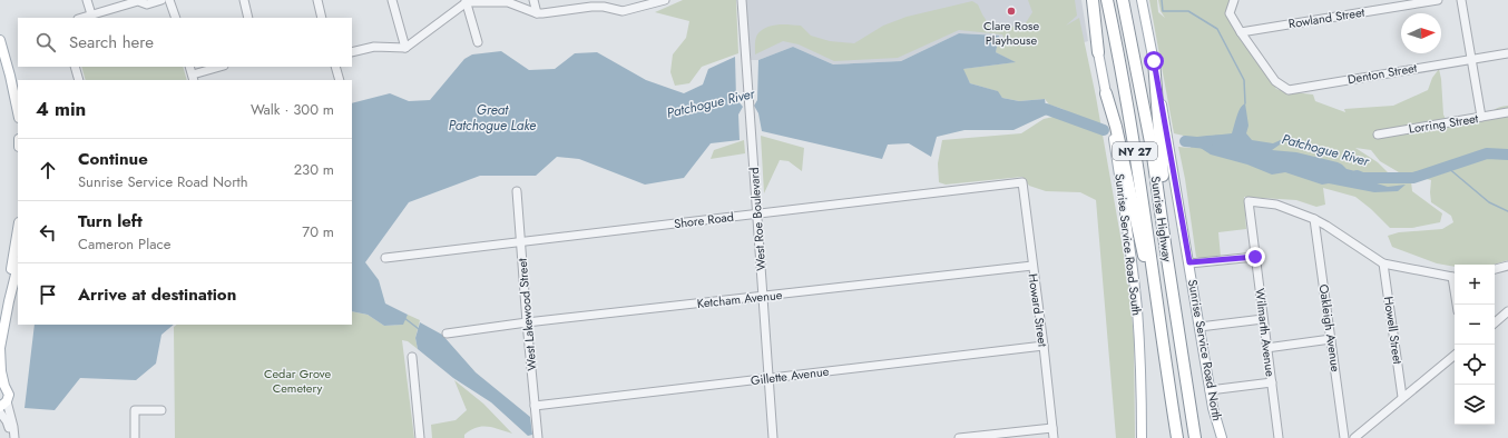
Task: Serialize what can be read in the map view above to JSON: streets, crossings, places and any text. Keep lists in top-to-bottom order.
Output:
{
  "streets": {
    "highway": ["NY 27", "Sunrise Highway"],
    "main road": ["Sunrise Service Road South", "Sunrise Service Road North"],
    "street": [
      "Rowland Street",
      "Denton Street",
      "Lorring Street",
      "West Roe Boulevard",
      "Shore Road",
      "Ketcham Avenue",
      "Howard Street",
      "West Lakewood Street",
      "Oakleigh Avenue",
      "Howell Street",
      "Wilmarth Avenue",
      "Gillette Avenue"
    ]
  },
  "crossings": [
    ["Rowland Street", "Denton Street"],
    ["West Roe Boulevard", "Shore Road"],
    ["West Roe Boulevard", "Ketcham Avenue"],
    ["West Roe Boulevard", "Gillette Avenue"],
    ["Shore Road", "Howard Street"],
    ["Shore Road", "West Lakewood Street"],
    ["Ketcham Avenue", "Howard Street"],
    ["Ketcham Avenue", "West Lakewood Street"],
    ["Howard Street", "Gillette Avenue"],
    ["West Lakewood Street", "Gillette Avenue"],
    ["Oakleigh Avenue", "Wilmarth Avenue"]
  ],
  "water": ["Patchogue River", "Great Patchogue Lake"],
  "parks": ["Cedar Grove Cemetery"],
  "places": ["Clare Rose Playhouse"],
  "north": "right",
  "page": {
    "search": "Search here",
    "heading": ["4 min", "Walk · 300 m"],
    "list": [
      ["Continue", "Sunrise Service Road North", "230 m"],
      ["Turn left", "Cameron Place", "70 m"],
      "Arrive at destination"
    ],
    "map_buttons": ["+", "−"]
  }
}
